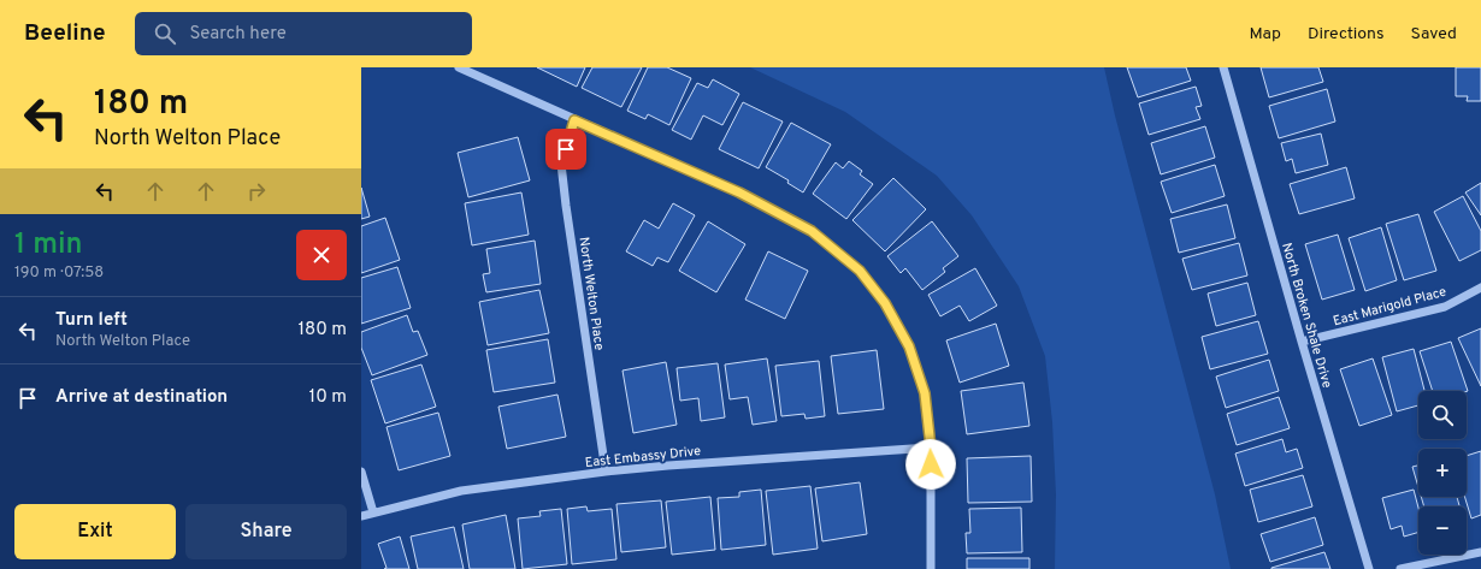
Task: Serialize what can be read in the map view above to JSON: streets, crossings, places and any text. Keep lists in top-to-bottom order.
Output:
{
  "streets": {
    "street": [
      "North Welton Place",
      "East Marigold Place",
      "North Broken Shale Drive",
      "East Embassy Drive"
    ]
  },
  "crossings": [
    ["North Welton Place", "East Embassy Drive"],
    ["East Marigold Place", "North Broken Shale Drive"]
  ],
  "page": {
    "header": "Beeline",
    "search": "Search here",
    "nav": ["Map", "Directions", "Saved"],
    "turn": ["180 m", "North Welton Place"],
    "heading": ["1 min", "190 m · 07:58"],
    "list": [
      {
        "name": "Turn left",
        "note": "North Welton Place",
        "value": "180 m"
      },
      {
        "name": "Arrive at destination",
        "value": "10 m"
      }
    ],
    "map_buttons": ["+", "−"],
    "buttons": ["Exit", "Share"]
  }
}
